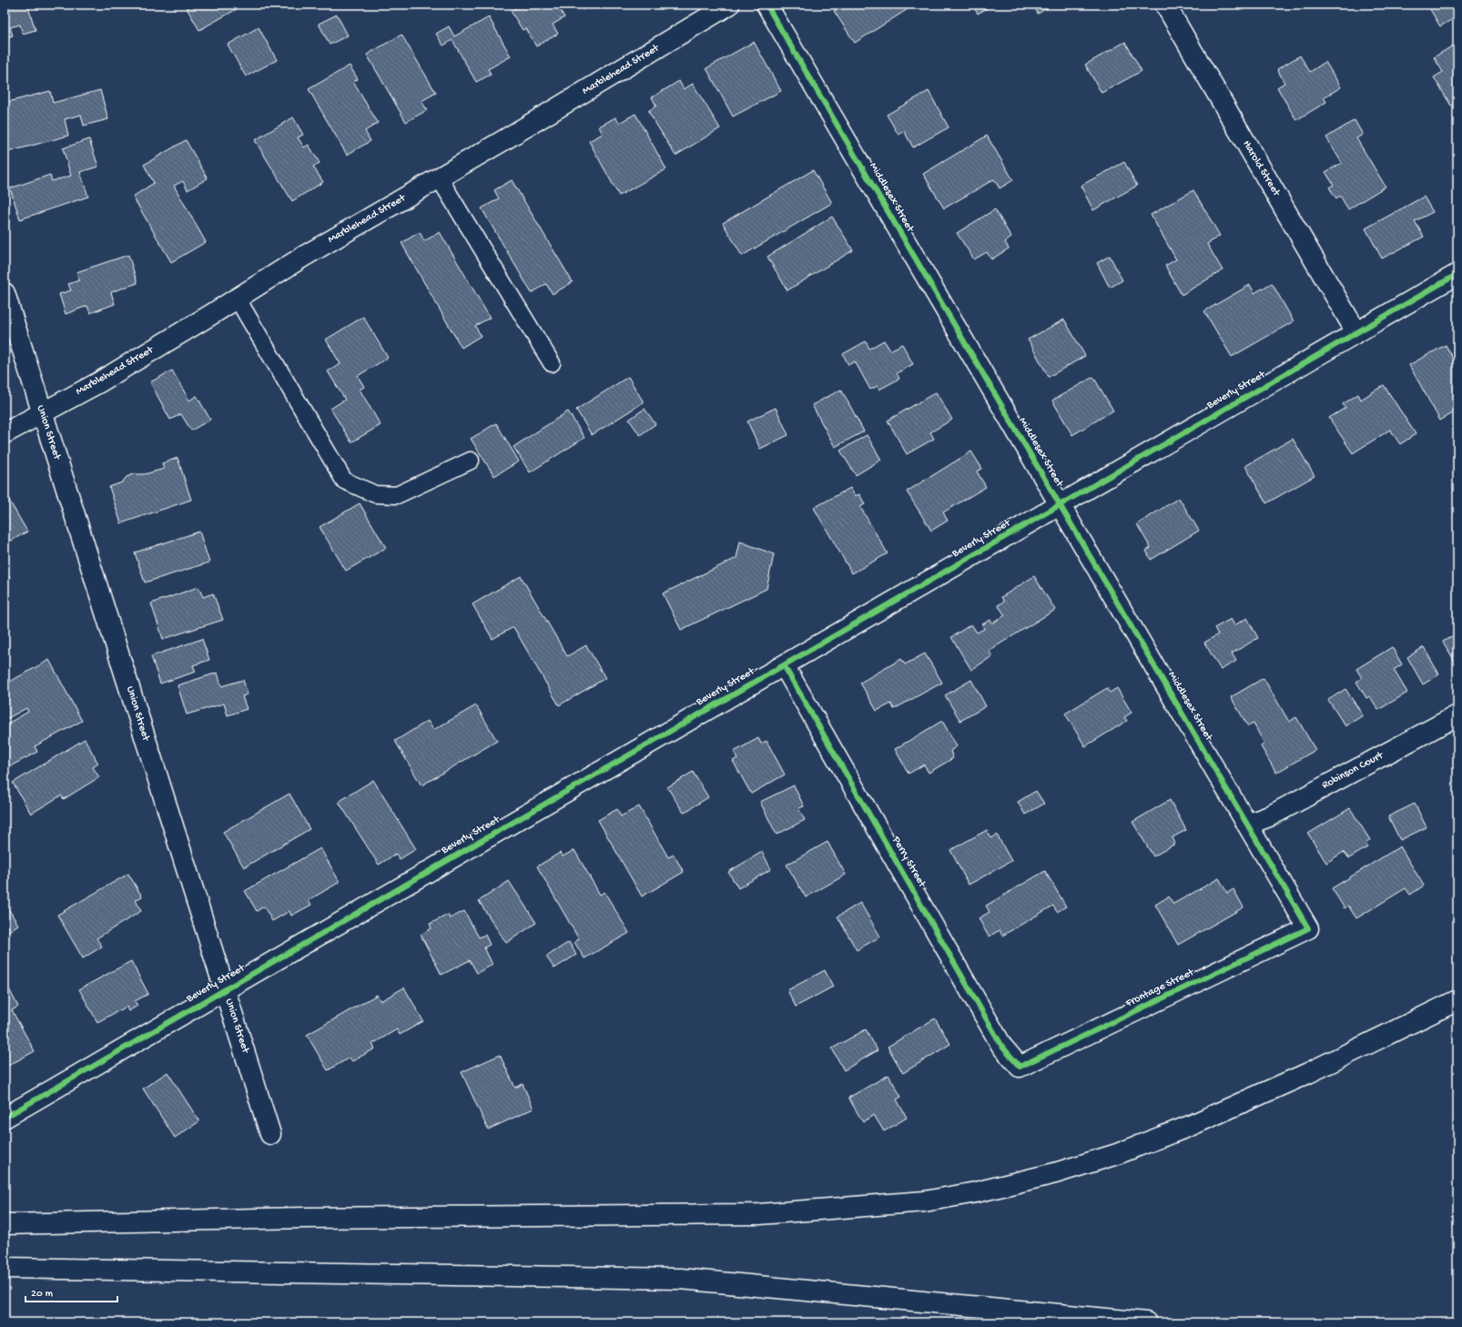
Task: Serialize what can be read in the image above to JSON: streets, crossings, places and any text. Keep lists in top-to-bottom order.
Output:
{
  "streets": {
    "main road": [
      "Marblehead Street",
      "Harold Street",
      "Middlesex Street",
      "Beverly Street",
      "Union Street",
      "Robinson Court",
      "Perry Street",
      "Frontage Street"
    ]
  },
  "crossings": [
    ["Marblehead Street", "Union Street"],
    ["Harold Street", "Beverly Street"],
    ["Middlesex Street", "Beverly Street"],
    ["Middlesex Street", "Robinson Court"],
    ["Middlesex Street", "Frontage Street"],
    ["Beverly Street", "Union Street"],
    ["Beverly Street", "Perry Street"],
    ["Perry Street", "Frontage Street"]
  ],
  "scale_bar": "20 m"
}
